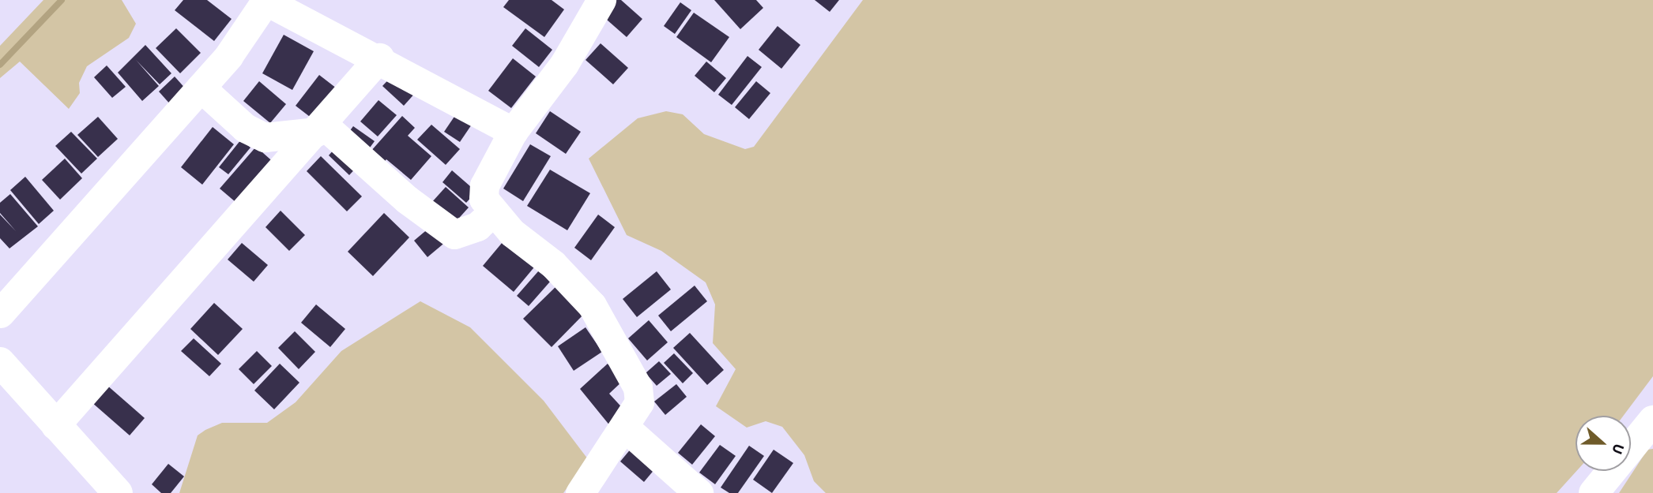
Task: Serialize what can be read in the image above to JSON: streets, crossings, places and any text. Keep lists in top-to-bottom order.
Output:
{
  "north": "right"
}
